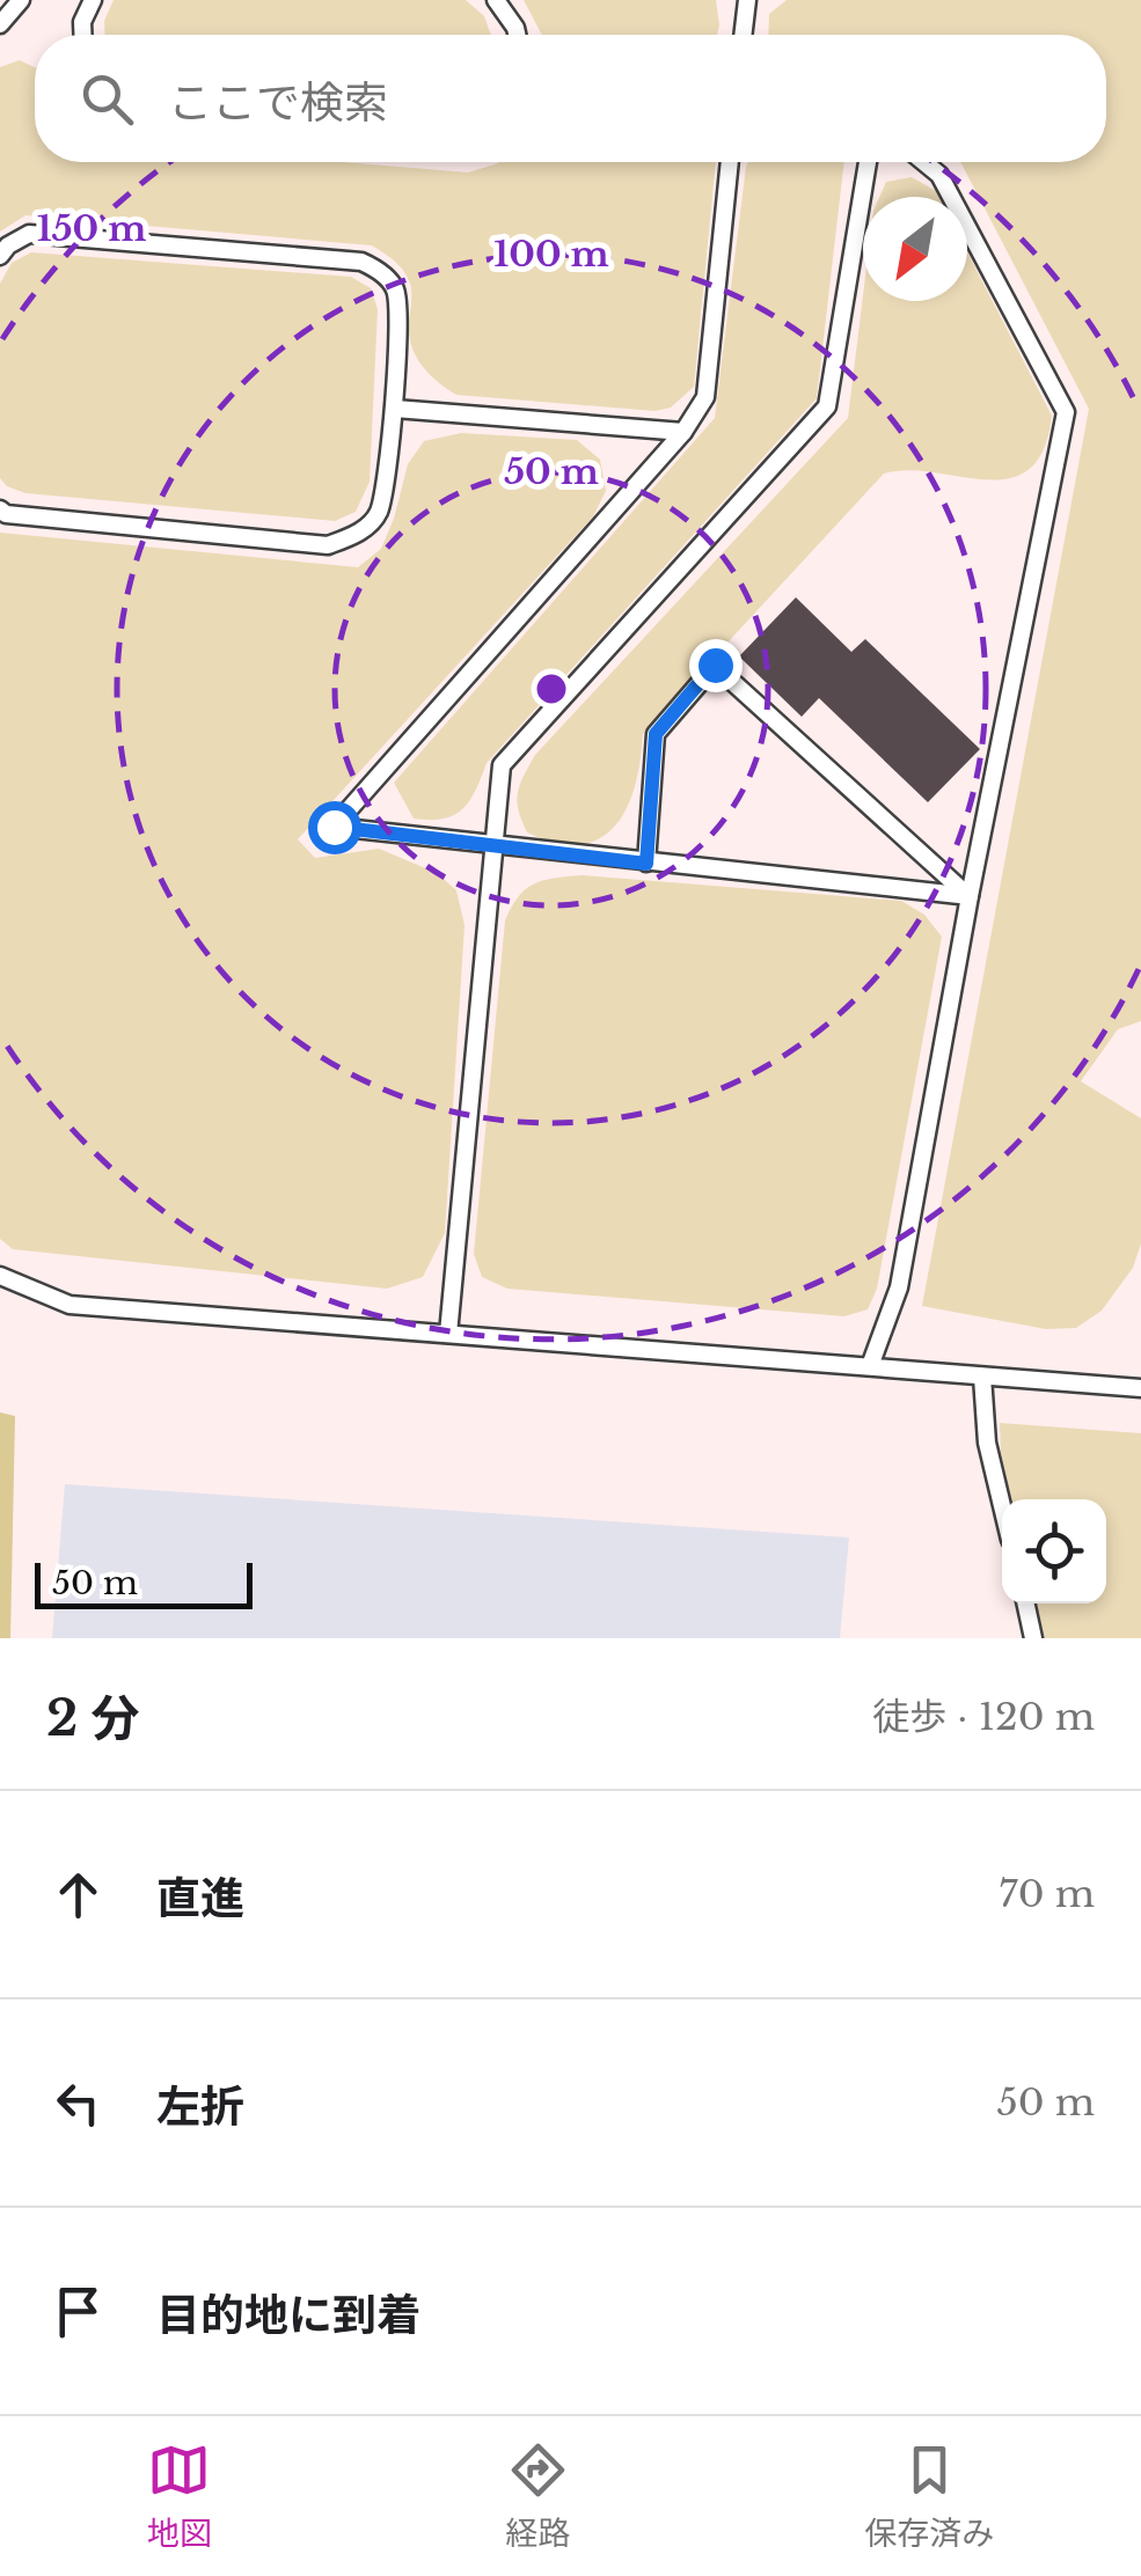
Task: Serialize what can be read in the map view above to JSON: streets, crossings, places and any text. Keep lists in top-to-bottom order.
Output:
{
  "scale_bar": "50 m",
  "north": "bottom left",
  "page": {
    "search": "ここで検索",
    "scale": "50 m",
    "heading": ["2 分", "徒歩 · 120 m"],
    "list": [
      ["直進", "70 m"],
      ["左折", "50 m"],
      "目的地に到着"
    ],
    "nav": ["地図", "経路", "保存済み"]
  },
  "rings": ["150 m", "100 m", "50 m"]
}
